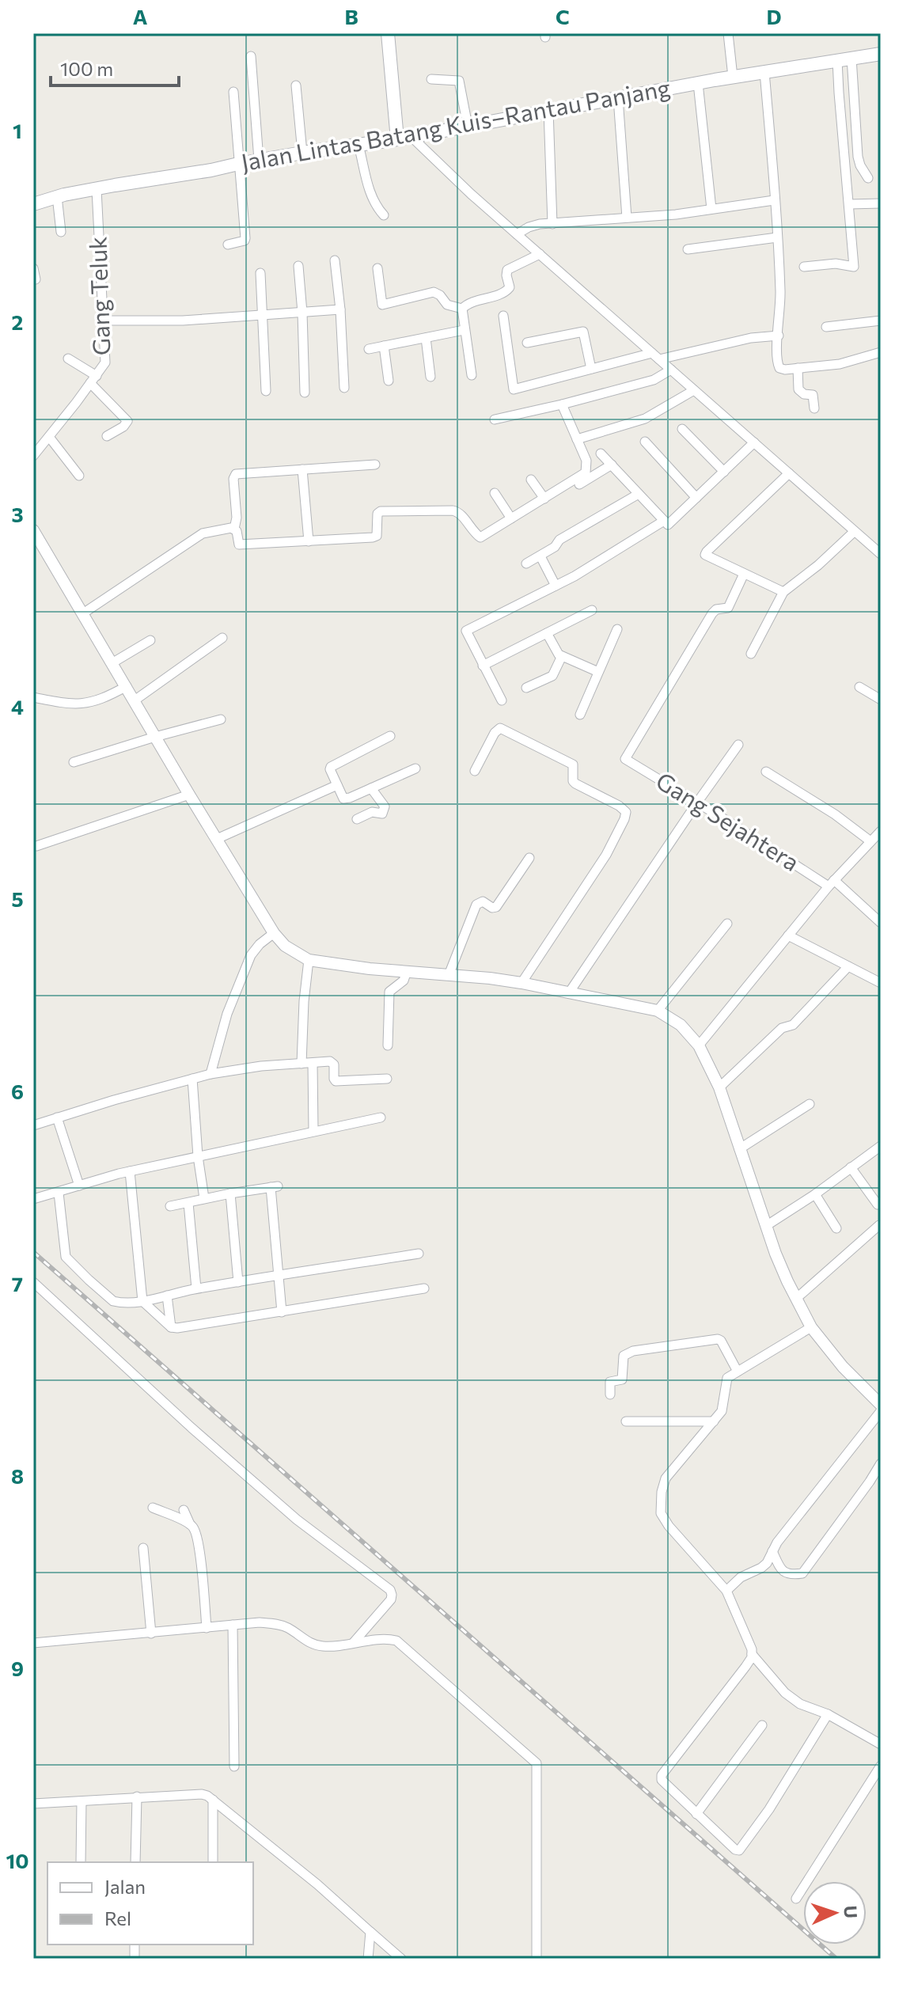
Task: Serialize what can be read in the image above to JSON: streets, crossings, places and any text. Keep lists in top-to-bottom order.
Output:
{
  "streets": {
    "main road": ["Jalan Lintas Batang Kuis–Rantau Panjang"],
    "street": ["Gang Teluk", "Gang Sejahtera"]
  },
  "crossings": [
    ["Jalan Lintas Batang Kuis–Rantau Panjang", "Gang Teluk"]
  ],
  "legend": ["Jalan", "Rel"],
  "scale_bar": "100 m",
  "north": "right",
  "grid": {
    "columns": [
      "A",
      "B",
      "C",
      "D"
    ],
    "rows": [
      "1",
      "2",
      "3",
      "4",
      "5",
      "6",
      "7",
      "8",
      "9",
      "10"
    ]
  }
}
